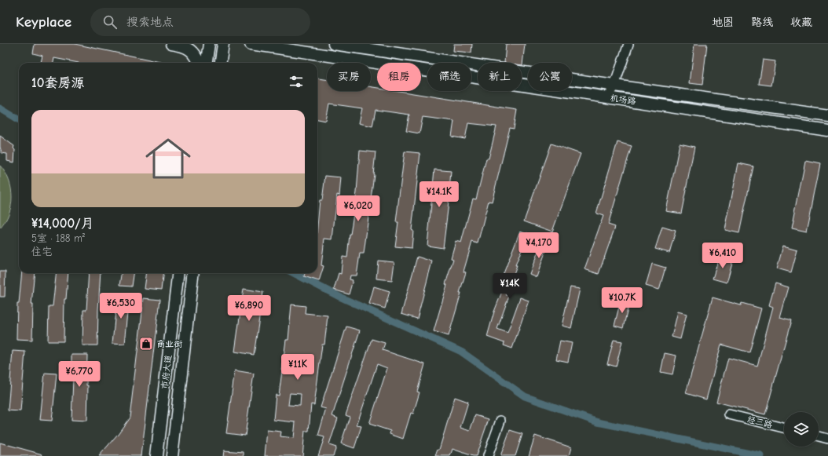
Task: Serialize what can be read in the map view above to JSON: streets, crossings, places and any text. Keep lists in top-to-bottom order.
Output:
{
  "streets": {
    "main road": ["机场路", "市府大道"],
    "street": ["经三路"]
  },
  "places": {
    "shop": ["商业街"]
  },
  "page": {
    "header": "Keyplace",
    "search": "搜索地点",
    "nav": ["地图", "路线", "收藏"],
    "chip": [
      "买房",
      "租房",
      "筛选",
      "新上",
      "公寓"
    ],
    "heading": "10套房源",
    "list": [
      {
        "name": "¥14,000/月",
        "note": "5室 · 188 m² · 住宅"
      }
    ],
    "price": [
      "¥14.1K",
      "¥6,020",
      "¥4,170",
      "¥6,410",
      "¥14K",
      "¥10.7K",
      "¥6,530",
      "¥6,890",
      "¥11K",
      "¥6,770"
    ]
  }
}
